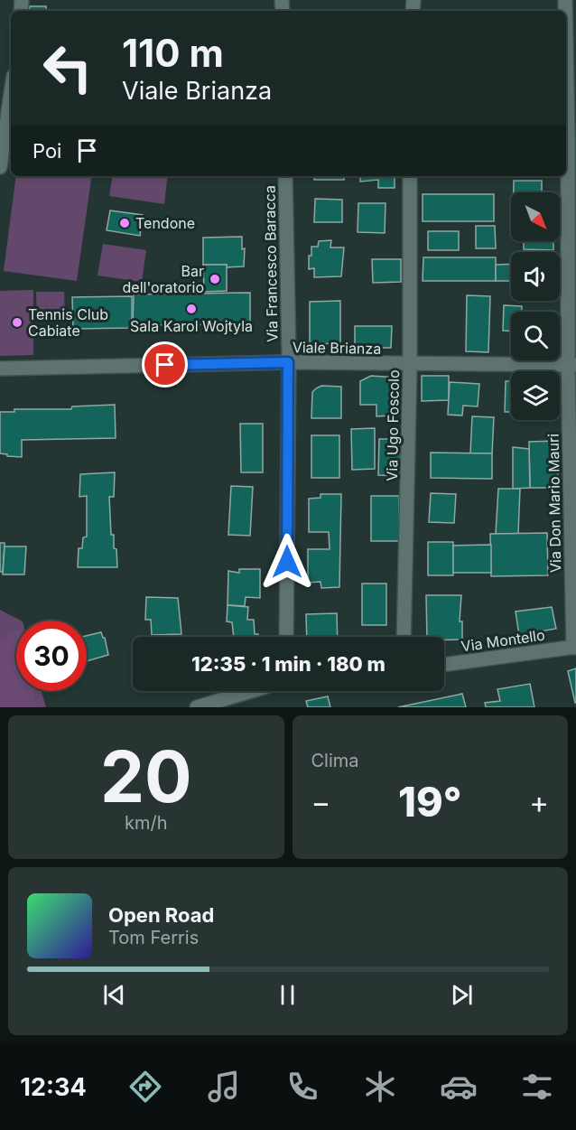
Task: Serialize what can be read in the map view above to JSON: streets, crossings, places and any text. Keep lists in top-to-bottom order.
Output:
{
  "streets": {
    "street": [
      "Via Francesco Baracca",
      "Viale Brianza",
      "Via Ugo Foscolo",
      "Via Don Mario Mauri",
      "Via Montello"
    ]
  },
  "crossings": [
    ["Via Francesco Baracca", "Viale Brianza"],
    ["Viale Brianza", "Via Ugo Foscolo"],
    ["Viale Brianza", "Via Don Mario Mauri"],
    ["Via Don Mario Mauri", "Via Montello"]
  ],
  "places": [
    "Tendone",
    "Bar dell'oratorio",
    "Sala Karol Wojtyla",
    "Tennis Club Cabiate"
  ],
  "north": "bottom right",
  "page": {
    "turn": ["110 m", "Viale Brianza"],
    "then": "Poi",
    "limit": "30",
    "trip": "12:35 · 1 min · 180 m",
    "tile": [
      ["20", "km/h"],
      "Clima"
    ],
    "heat": ["−", "19°", "+"],
    "song": ["Open Road", "Tom Ferris"],
    "tabs": "12:34"
  }
}
